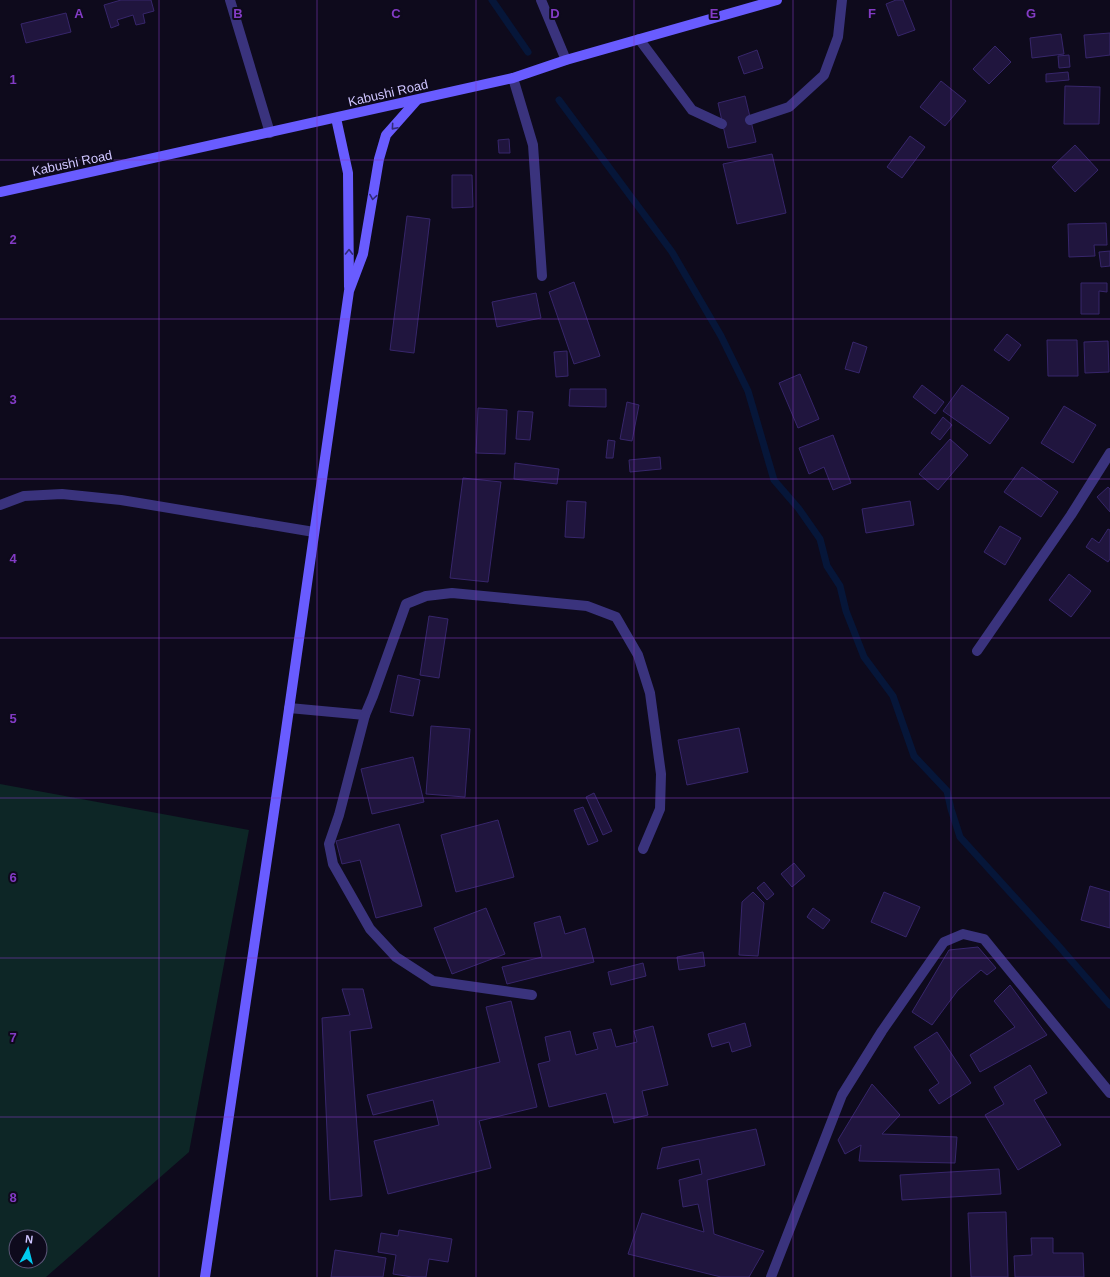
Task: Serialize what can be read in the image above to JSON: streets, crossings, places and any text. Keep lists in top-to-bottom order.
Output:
{
  "streets": {
    "street": ["Kabushi Road"]
  },
  "north": "top",
  "grid": {
    "columns": [
      "A",
      "B",
      "C",
      "D",
      "E",
      "F",
      "G"
    ],
    "rows": [
      "1",
      "2",
      "3",
      "4",
      "5",
      "6",
      "7",
      "8"
    ]
  }
}
